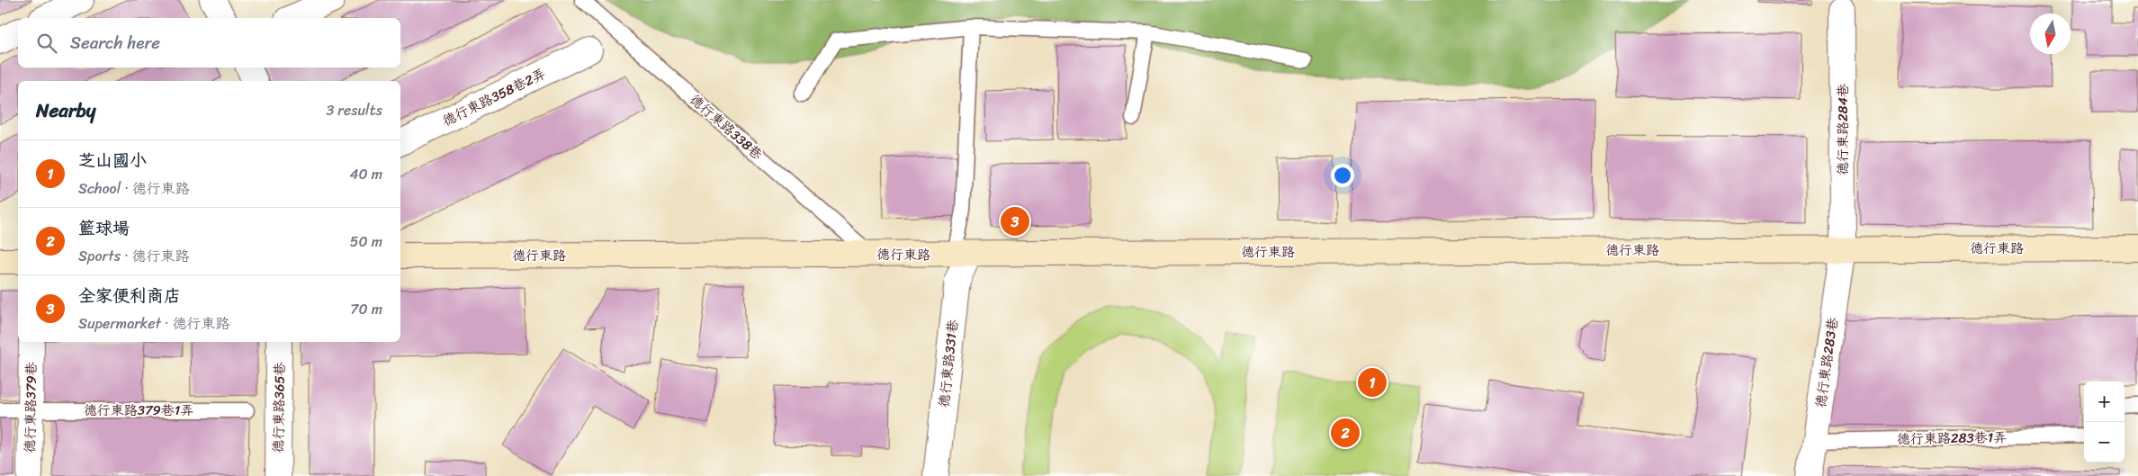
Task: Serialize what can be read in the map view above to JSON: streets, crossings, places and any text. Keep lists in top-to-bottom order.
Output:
{
  "streets": {
    "street": [
      "德行東路358巷2弄",
      "德行東路284巷",
      "德行東路",
      "德行東路283巷",
      "德行東路331巷",
      "德行東路379巷",
      "德行東路365巷"
    ],
    "lane": ["德行東路338巷", "德行東路379巷1弄", "德行東路283巷1弄"]
  },
  "crossings": [
    ["德行東路338巷", "德行東路"],
    ["德行東路284巷", "德行東路"],
    ["德行東路284巷", "德行東路283巷"],
    ["德行東路", "德行東路283巷"],
    ["德行東路", "德行東路331巷"],
    ["德行東路283巷", "德行東路283巷1弄"],
    ["德行東路379巷", "德行東路379巷1弄"]
  ],
  "north": "bottom",
  "page": {
    "search": "Search here",
    "heading": ["Nearby", "3 results"],
    "list": [
      {
        "mark": "1",
        "name": "芝山國小",
        "note": "School · 德行東路",
        "value": "40 m"
      },
      {
        "mark": "2",
        "name": "籃球場",
        "note": "Sports · 德行東路",
        "value": "50 m"
      },
      {
        "mark": "3",
        "name": "全家便利商店",
        "note": "Supermarket · 德行東路",
        "value": "70 m"
      }
    ],
    "pins": ["3", "1", "2"],
    "map_buttons": ["+", "−"]
  }
}
